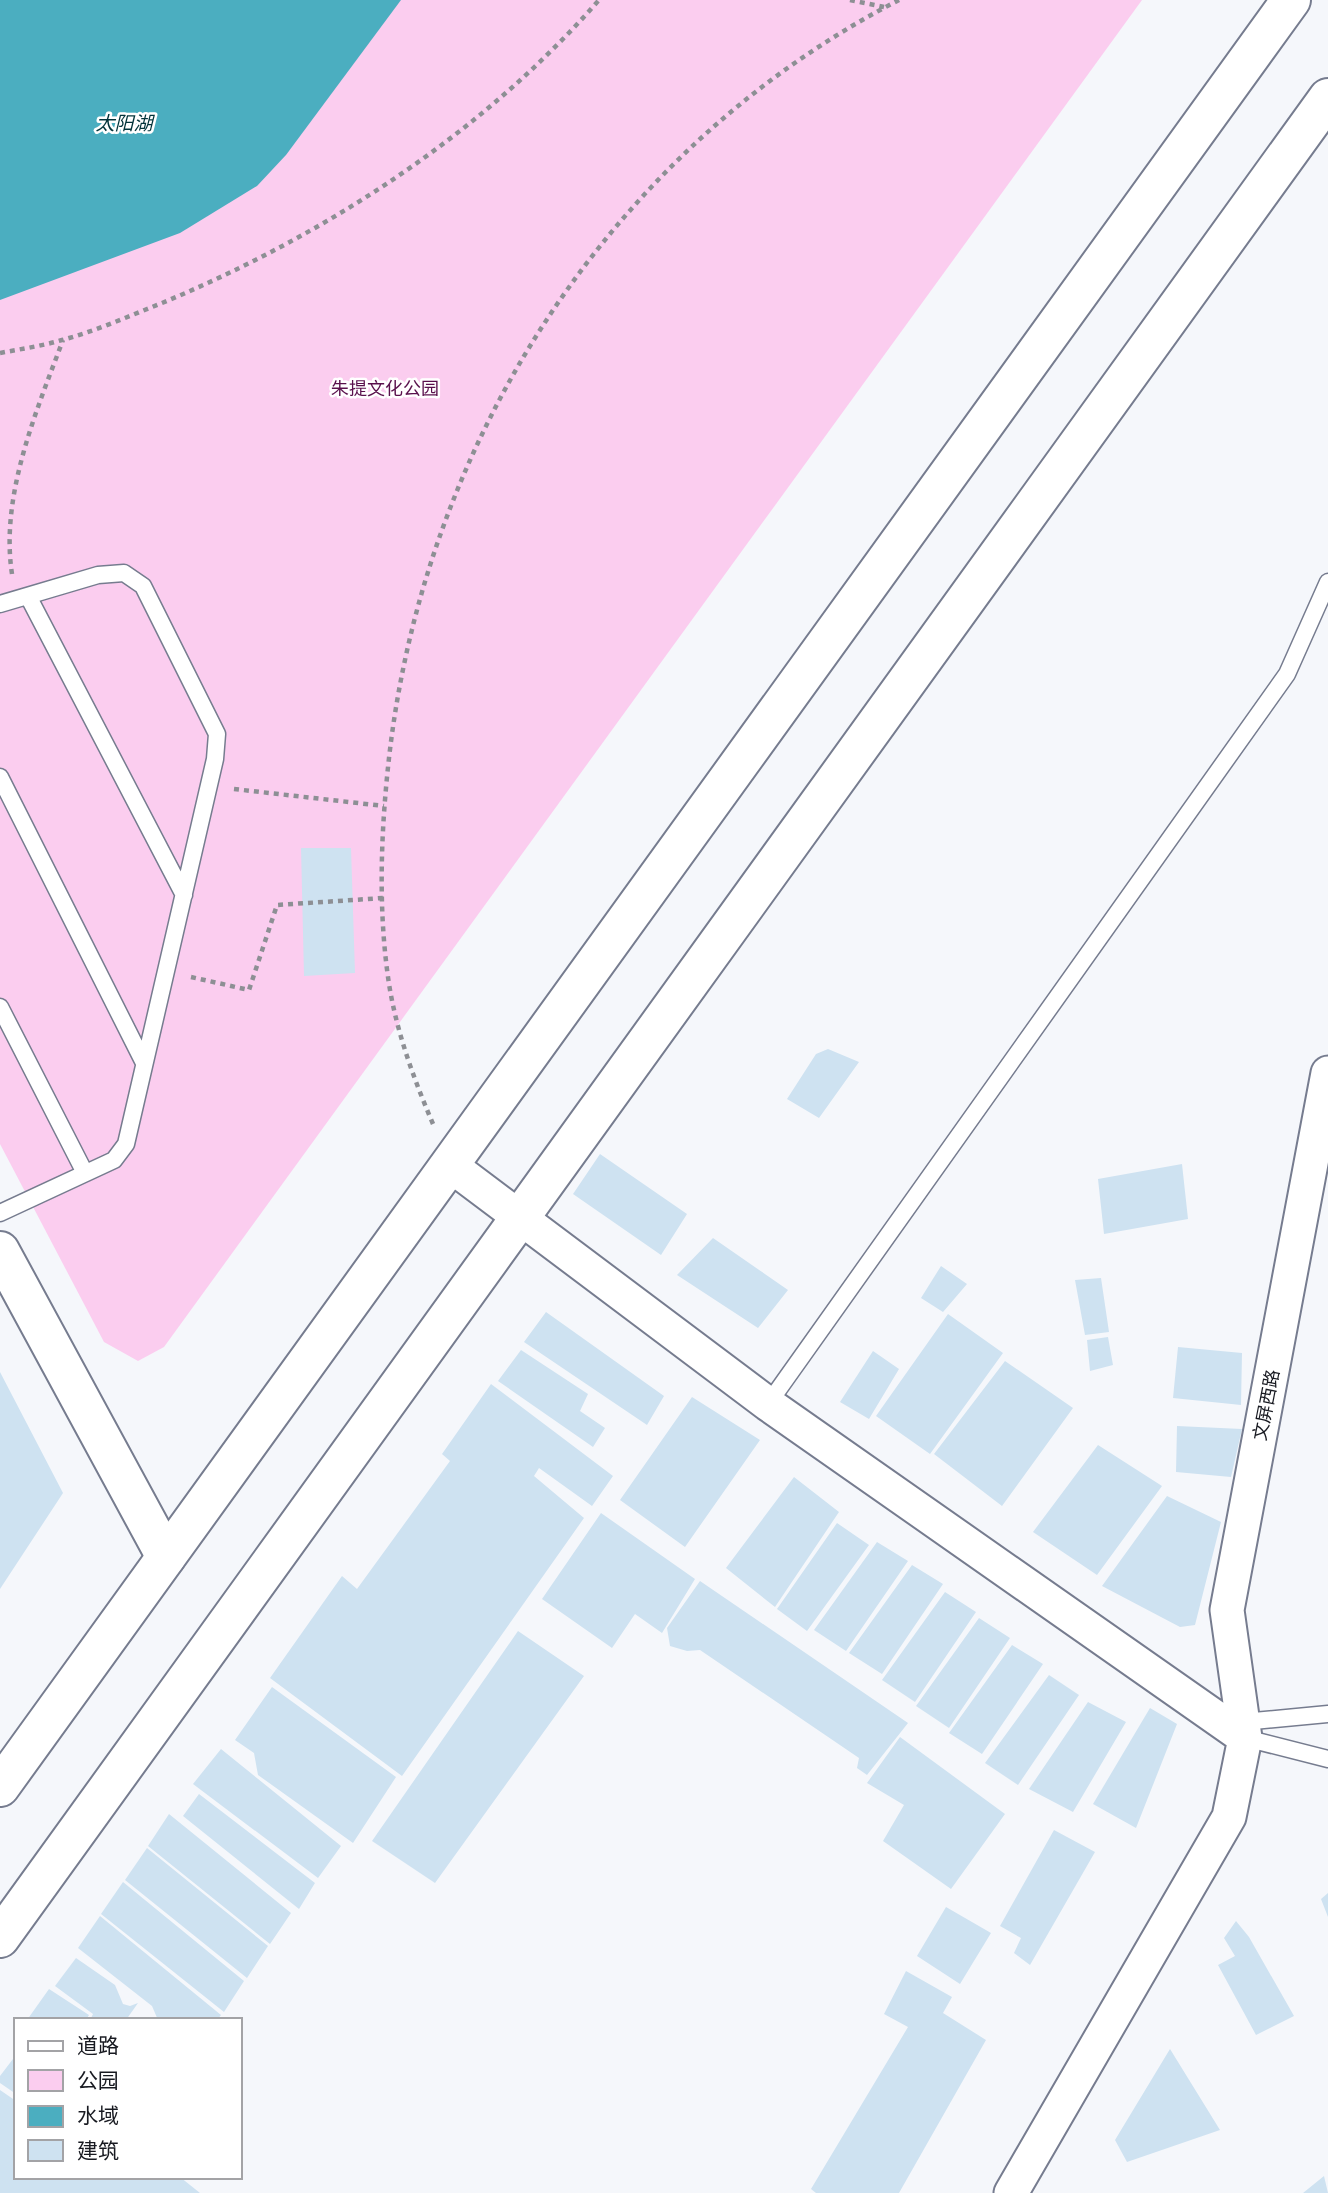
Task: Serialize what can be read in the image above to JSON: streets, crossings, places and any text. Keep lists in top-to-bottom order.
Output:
{
  "streets": {
    "street": ["文屏西路"]
  },
  "water": ["太阳湖"],
  "parks": ["朱提文化公园"],
  "legend": [
    "道路",
    "公园",
    "水域",
    "建筑"
  ]
}
